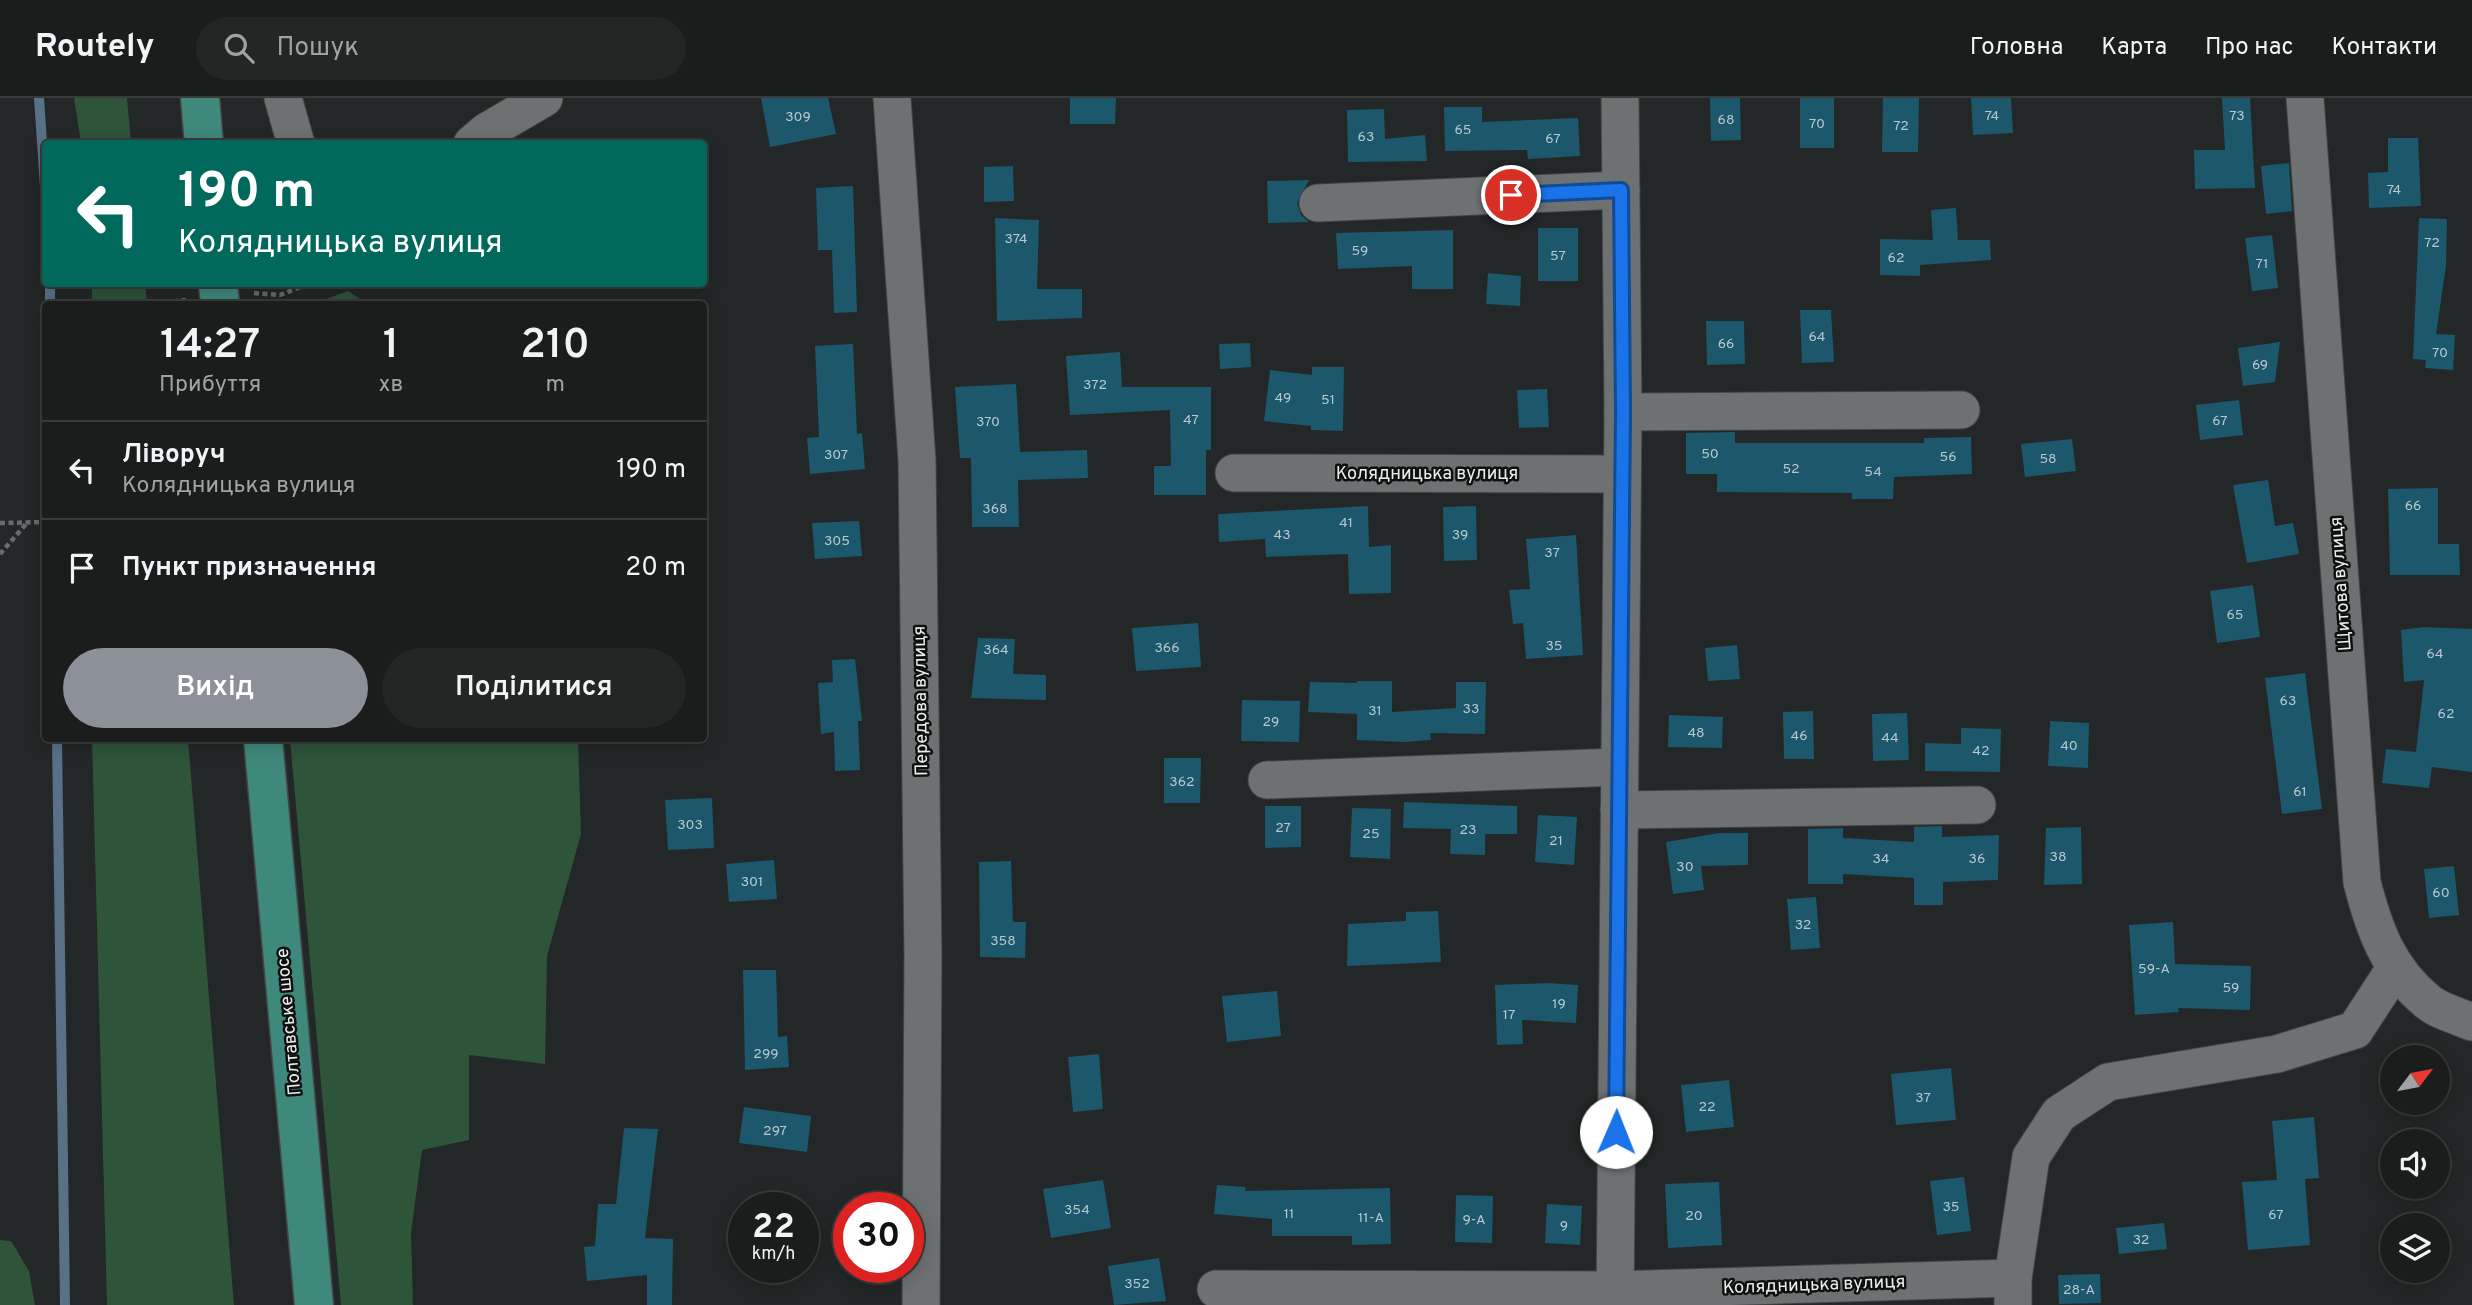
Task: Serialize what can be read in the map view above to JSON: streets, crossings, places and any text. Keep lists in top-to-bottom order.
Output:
{
  "streets": {
    "main road": ["Полтавське шосе"],
    "street": ["Колядницька вулиця", "Щитова вулиця", "Передова вулиця"]
  },
  "house_numbers": [
    "74",
    "73",
    "309",
    "68",
    "70",
    "72",
    "65",
    "63",
    "67",
    "74",
    "374",
    "72",
    "59",
    "57",
    "62",
    "71",
    "64",
    "66",
    "70",
    "69",
    "372",
    "49",
    "51",
    "47",
    "67",
    "370",
    "50",
    "307",
    "56",
    "58",
    "52",
    "54",
    "66",
    "368",
    "41",
    "43",
    "39",
    "305",
    "37",
    "65",
    "35",
    "366",
    "364",
    "64",
    "63",
    "33",
    "31",
    "62",
    "29",
    "48",
    "46",
    "44",
    "40",
    "42",
    "362",
    "61",
    "303",
    "27",
    "23",
    "25",
    "21",
    "38",
    "34",
    "36",
    "30",
    "301",
    "60",
    "32",
    "358",
    "59-А",
    "59",
    "19",
    "17",
    "299",
    "37",
    "22",
    "297",
    "35",
    "354",
    "11",
    "67",
    "20",
    "11-А",
    "9-А",
    "9",
    "32",
    "352",
    "28-А"
  ],
  "north": "top right",
  "page": {
    "header": "Routely",
    "search": "Пошук",
    "nav": [
      "Головна",
      "Карта",
      "Про нас",
      "Контакти"
    ],
    "turn": ["190 m", "Колядницька вулиця"],
    "eta": [
      "14:27",
      "Прибуття",
      "1",
      "хв",
      "210",
      "m"
    ],
    "list": [
      {
        "name": "Ліворуч",
        "note": "Колядницька вулиця",
        "value": "190 m"
      },
      {
        "name": "Пункт призначення",
        "value": "20 m"
      }
    ],
    "buttons": ["Вихід", "Поділитися"],
    "speed": "22 km/h",
    "limit": "30"
  }
}
